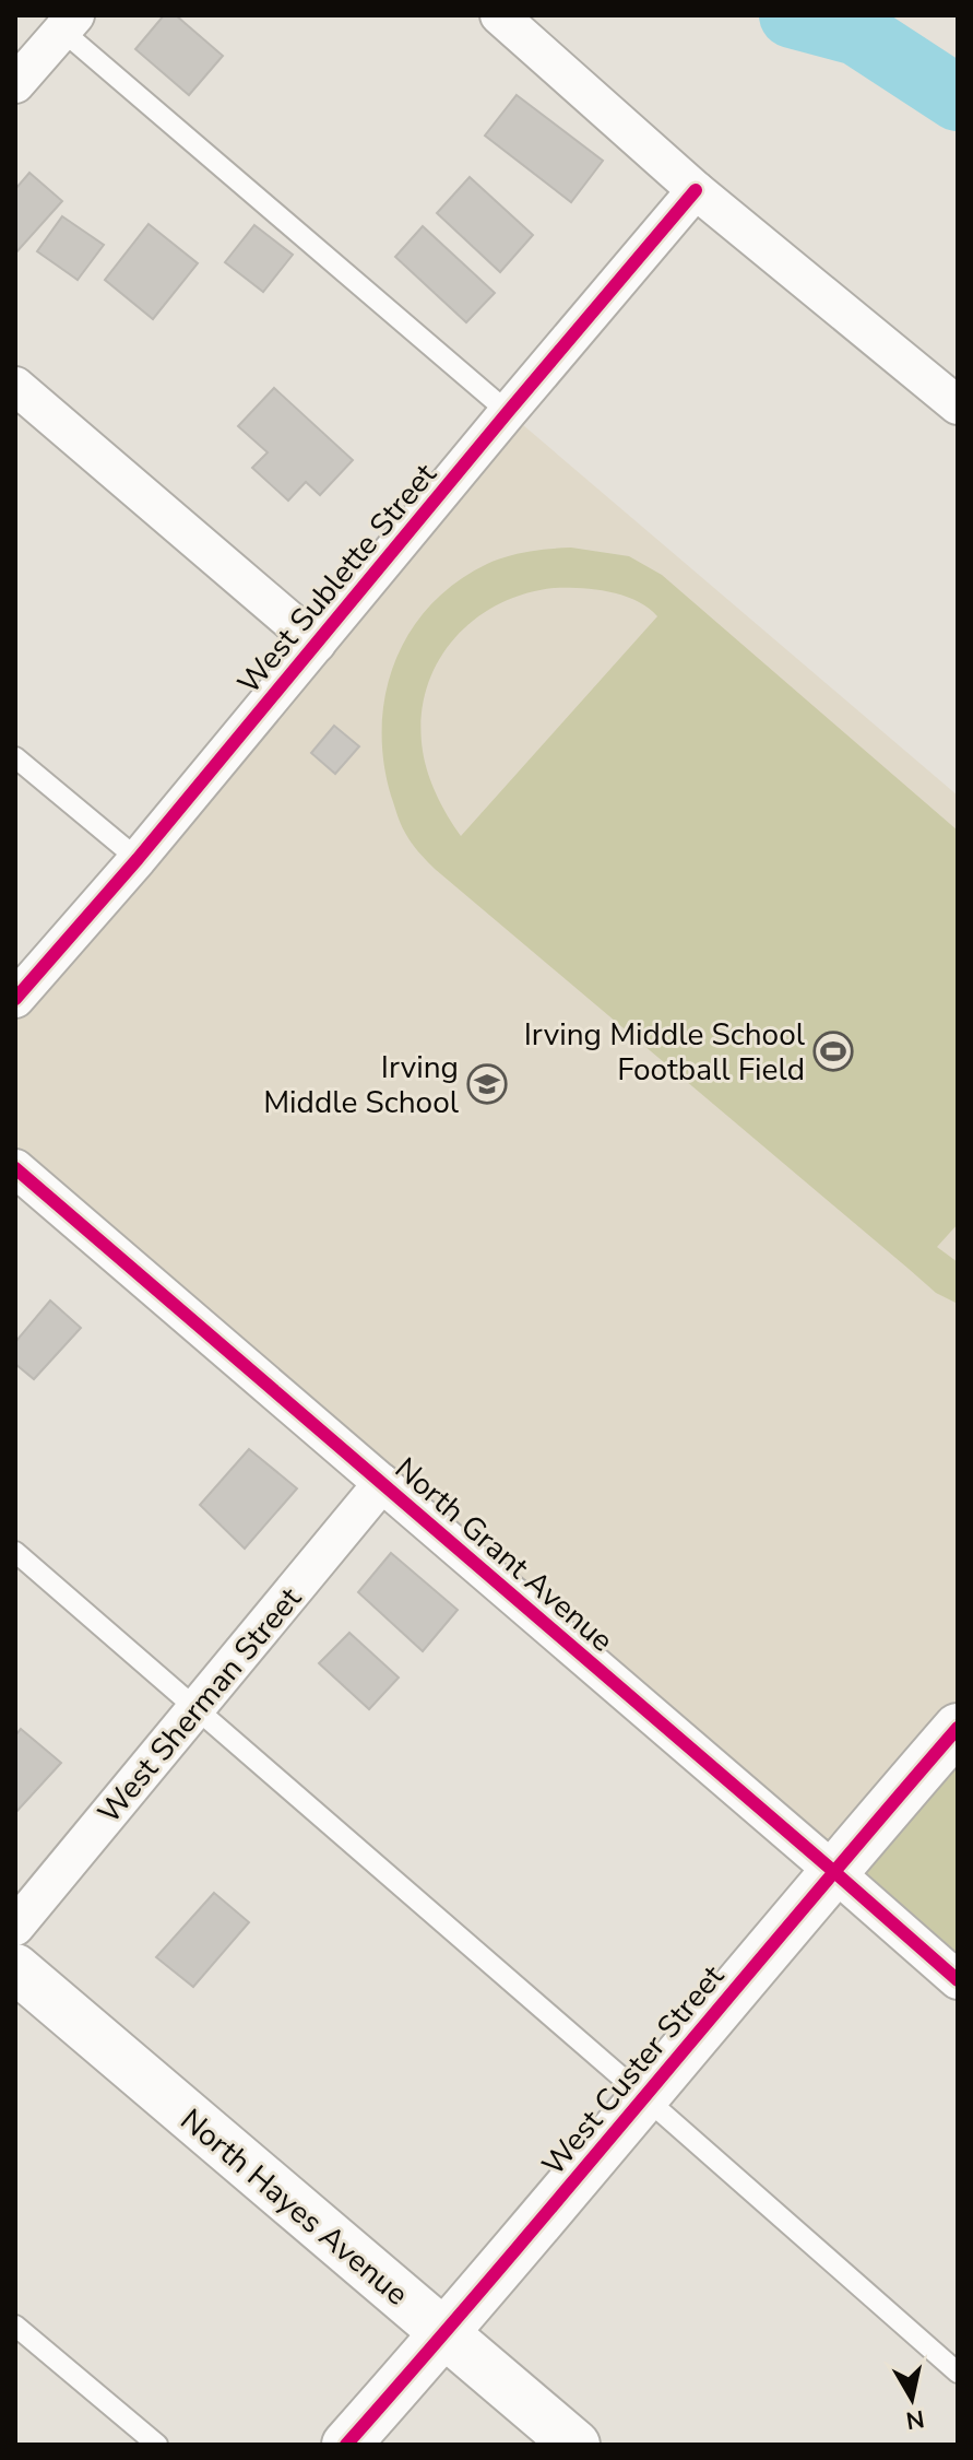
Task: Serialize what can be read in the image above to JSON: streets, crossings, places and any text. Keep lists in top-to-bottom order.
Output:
{
  "streets": {
    "street": [
      "West Sublette Street",
      "North Grant Avenue",
      "West Sherman Street",
      "West Custer Street",
      "North Hayes Avenue"
    ]
  },
  "crossings": [
    ["North Grant Avenue", "West Sherman Street"],
    ["North Grant Avenue", "West Custer Street"],
    ["West Custer Street", "North Hayes Avenue"]
  ],
  "places": {
    "sports": ["Irving Middle School Football Field"],
    "school or university": ["Irving Middle School"]
  },
  "north": "bottom"
}
